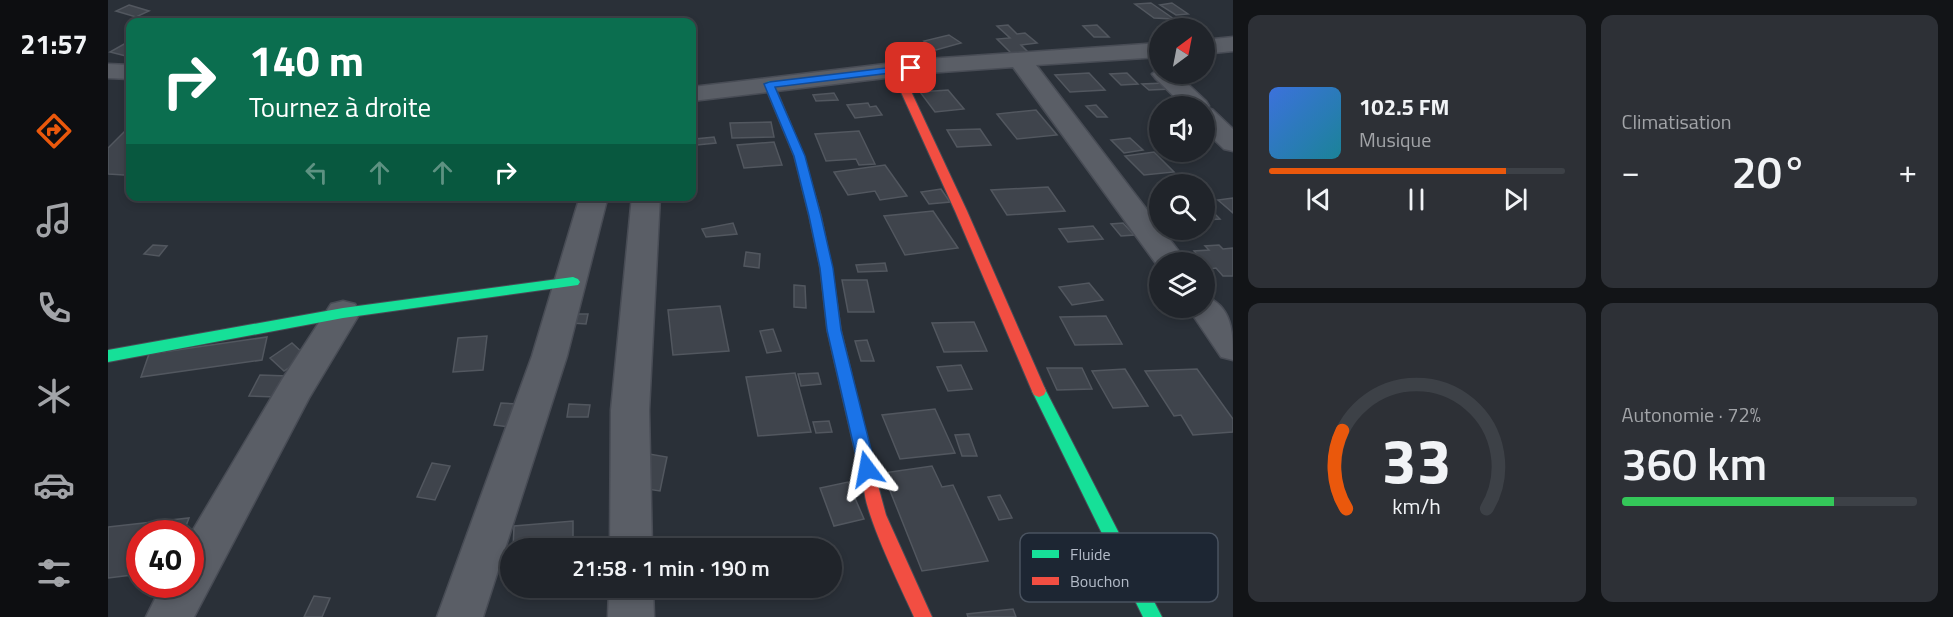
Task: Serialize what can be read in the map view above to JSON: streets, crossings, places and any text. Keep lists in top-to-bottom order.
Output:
{
  "legend": ["Fluide", "Bouchon"],
  "north": "top right",
  "page": {
    "tabs": "21:57",
    "tile": [
      "Climatisation",
      ["Autonomie · 72%", "360 km"]
    ],
    "turn": ["140 m", "Tournez à droite"],
    "song": ["102.5 FM", "Musique"],
    "heat": ["−", "20°", "+"],
    "limit": "40",
    "trip": "21:58 · 1 min · 190 m",
    "gauge": ["33", "km/h"]
  }
}
